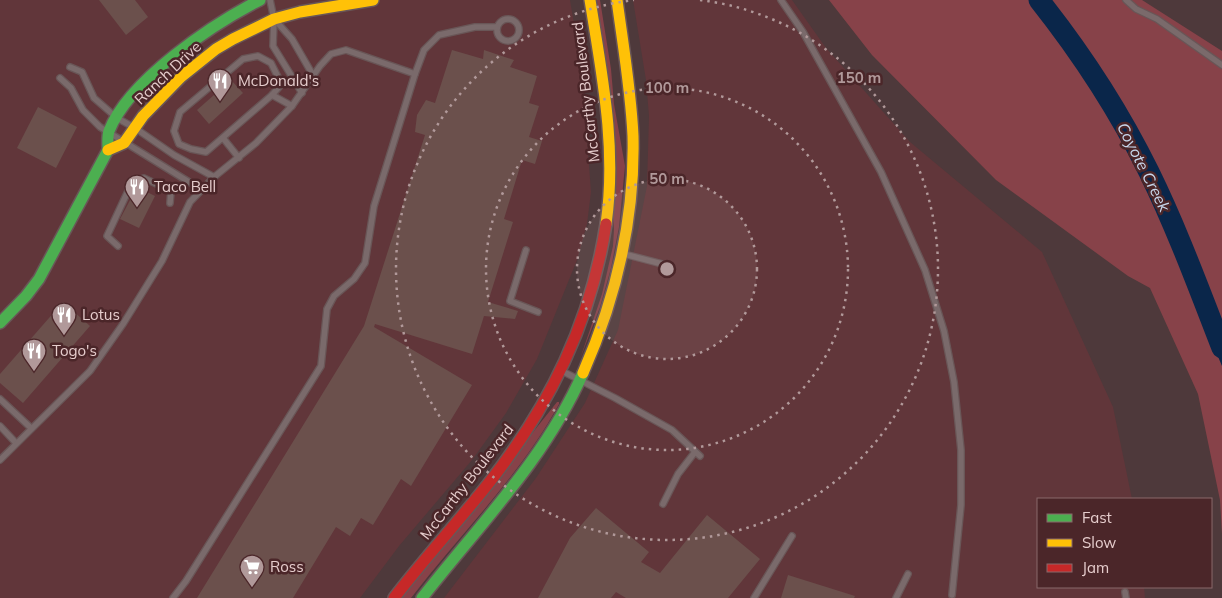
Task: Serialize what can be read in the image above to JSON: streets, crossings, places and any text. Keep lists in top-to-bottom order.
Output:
{
  "streets": {
    "main road": ["Ranch Drive", "McCarthy Boulevard"]
  },
  "water": ["Coyote Creek"],
  "places": {
    "restaurant": [
      "McDonald's",
      "Taco Bell",
      "Lotus",
      "Togo's"
    ],
    "supermarket": ["Ross"]
  },
  "legend": ["Fast", "Slow", "Jam"],
  "rings": ["150 m", "100 m", "50 m"]
}
